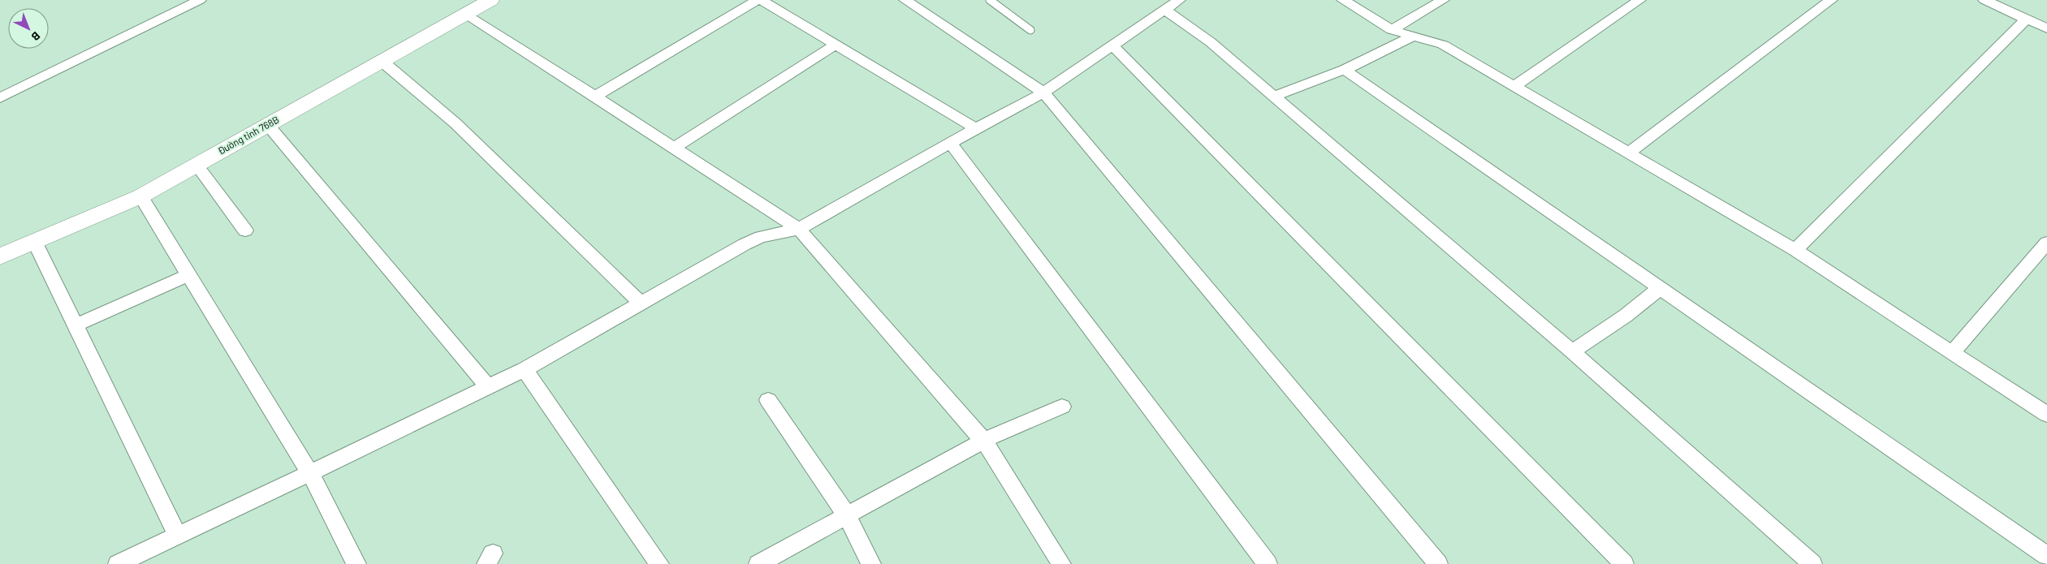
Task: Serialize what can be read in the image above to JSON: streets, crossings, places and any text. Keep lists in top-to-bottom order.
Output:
{
  "streets": {
    "street": ["Đường tỉnh 768B"]
  },
  "north": "bottom right"
}
